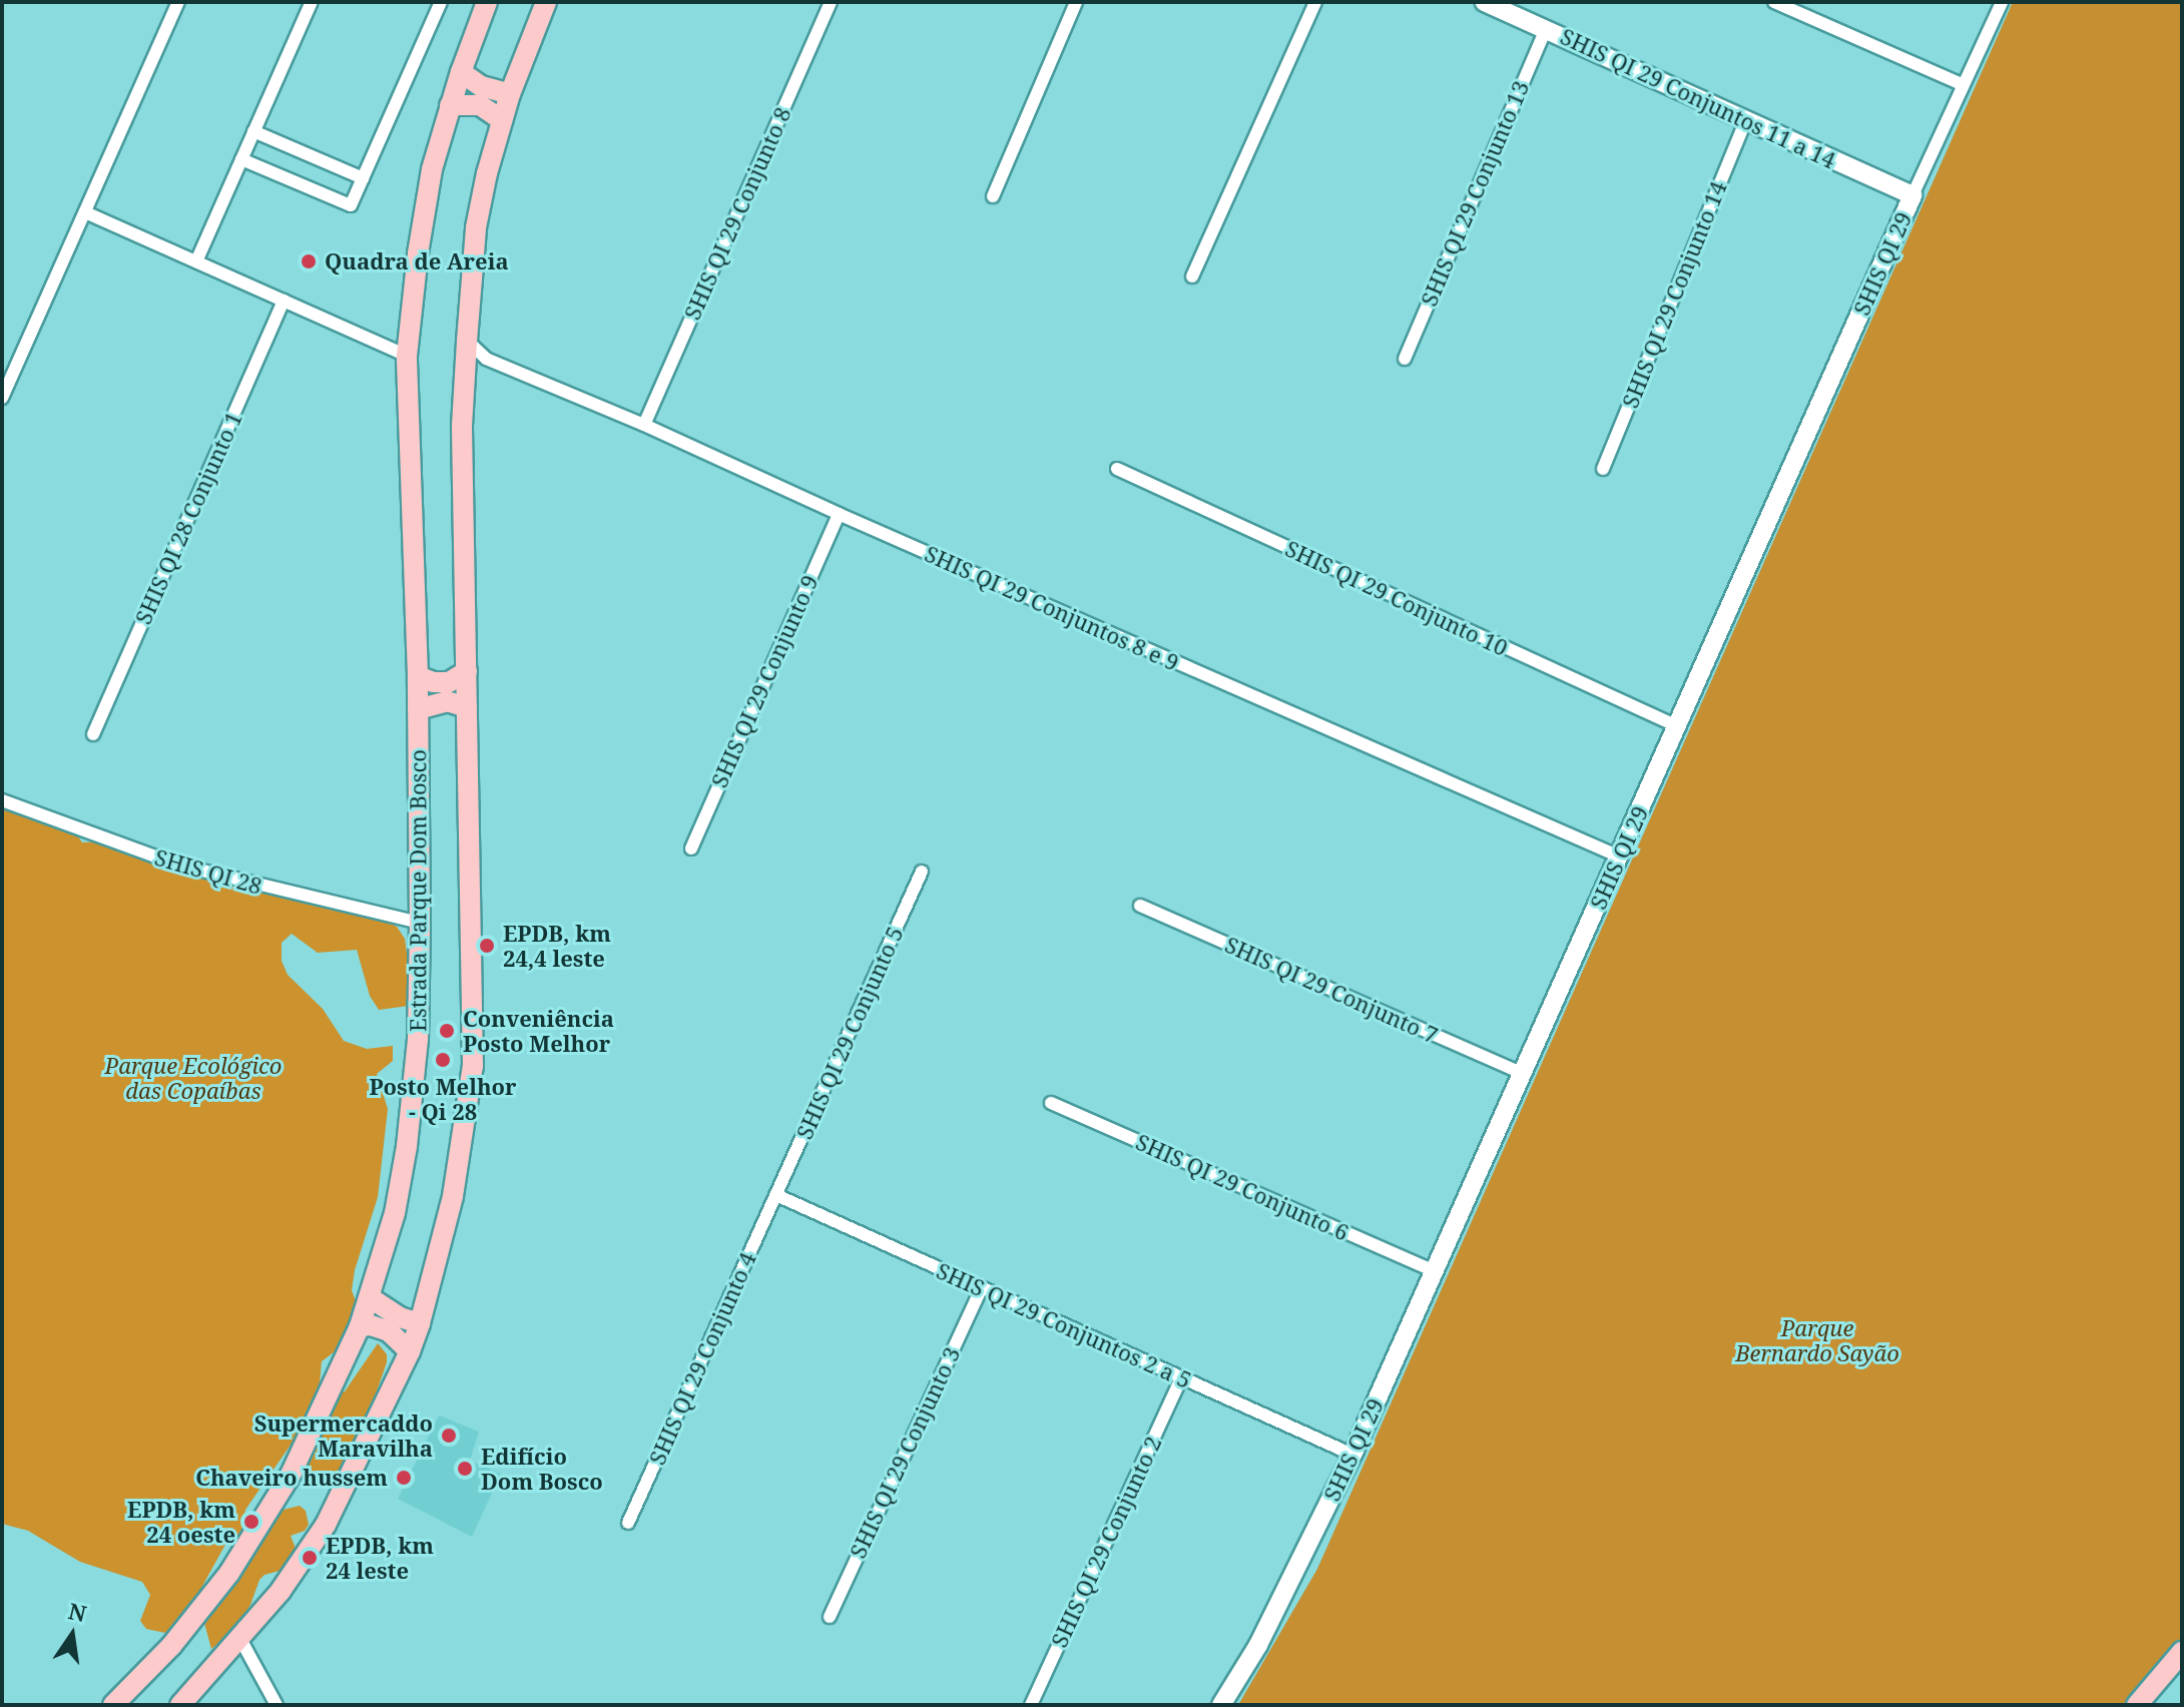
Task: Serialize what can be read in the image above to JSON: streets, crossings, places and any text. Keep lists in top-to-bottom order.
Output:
{
  "streets": {
    "main road": ["Estrada Parque Dom Bosco"],
    "street": [
      "SHIS QI 29 Conjuntos 11 a 14",
      "SHIS QI 29 Conjunto 13",
      "SHIS QI 29 Conjunto 8",
      "SHIS QI 29",
      "SHIS QI 29 Conjunto 14",
      "SHIS QI 28 Conjunto 1",
      "SHIS QI 29 Conjunto 10",
      "SHIS QI 29 Conjuntos 8 e 9",
      "SHIS QI 29 Conjunto 9",
      "SHIS QI 28",
      "SHIS QI 29 Conjunto 7",
      "SHIS QI 29 Conjunto 5",
      "SHIS QI 29 Conjunto 6",
      "SHIS QI 29 Conjuntos 2 a 5",
      "SHIS QI 29 Conjunto 4",
      "SHIS QI 29 Conjunto 3",
      "SHIS QI 29 Conjunto 2"
    ]
  },
  "crossings": [
    ["SHIS QI 29 Conjuntos 11 a 14", "SHIS QI 29 Conjunto 13"],
    ["SHIS QI 29 Conjuntos 11 a 14", "SHIS QI 29"],
    ["SHIS QI 29 Conjuntos 11 a 14", "SHIS QI 29 Conjunto 14"],
    ["SHIS QI 29 Conjunto 8", "SHIS QI 29 Conjuntos 8 e 9"],
    ["SHIS QI 29", "SHIS QI 29 Conjunto 10"],
    ["SHIS QI 29", "SHIS QI 29 Conjuntos 8 e 9"],
    ["SHIS QI 29", "SHIS QI 29 Conjunto 7"],
    ["SHIS QI 29", "SHIS QI 29 Conjunto 6"],
    ["SHIS QI 29", "SHIS QI 29 Conjuntos 2 a 5"],
    ["SHIS QI 29 Conjuntos 8 e 9", "SHIS QI 29 Conjunto 9"],
    ["SHIS QI 28", "Estrada Parque Dom Bosco"],
    ["SHIS QI 29 Conjunto 5", "SHIS QI 29 Conjuntos 2 a 5"],
    ["SHIS QI 29 Conjunto 5", "SHIS QI 29 Conjunto 4"],
    ["SHIS QI 29 Conjuntos 2 a 5", "SHIS QI 29 Conjunto 4"],
    ["SHIS QI 29 Conjuntos 2 a 5", "SHIS QI 29 Conjunto 3"],
    ["SHIS QI 29 Conjuntos 2 a 5", "SHIS QI 29 Conjunto 2"]
  ],
  "parks": ["Parque Ecológico das Copaíbas", "Parque Bernardo Sayão"],
  "places": [
    "Quadra de Areia",
    "EPDB, km 24,4 leste",
    "Conveniência Posto Melhor",
    "Posto Melhor - Qi 28",
    "Supermercaddo Maravilha",
    "Edifício Dom Bosco",
    "Chaveiro hussem",
    "EPDB, km 24 oeste",
    "EPDB, km 24 leste"
  ],
  "north": "top"
}
